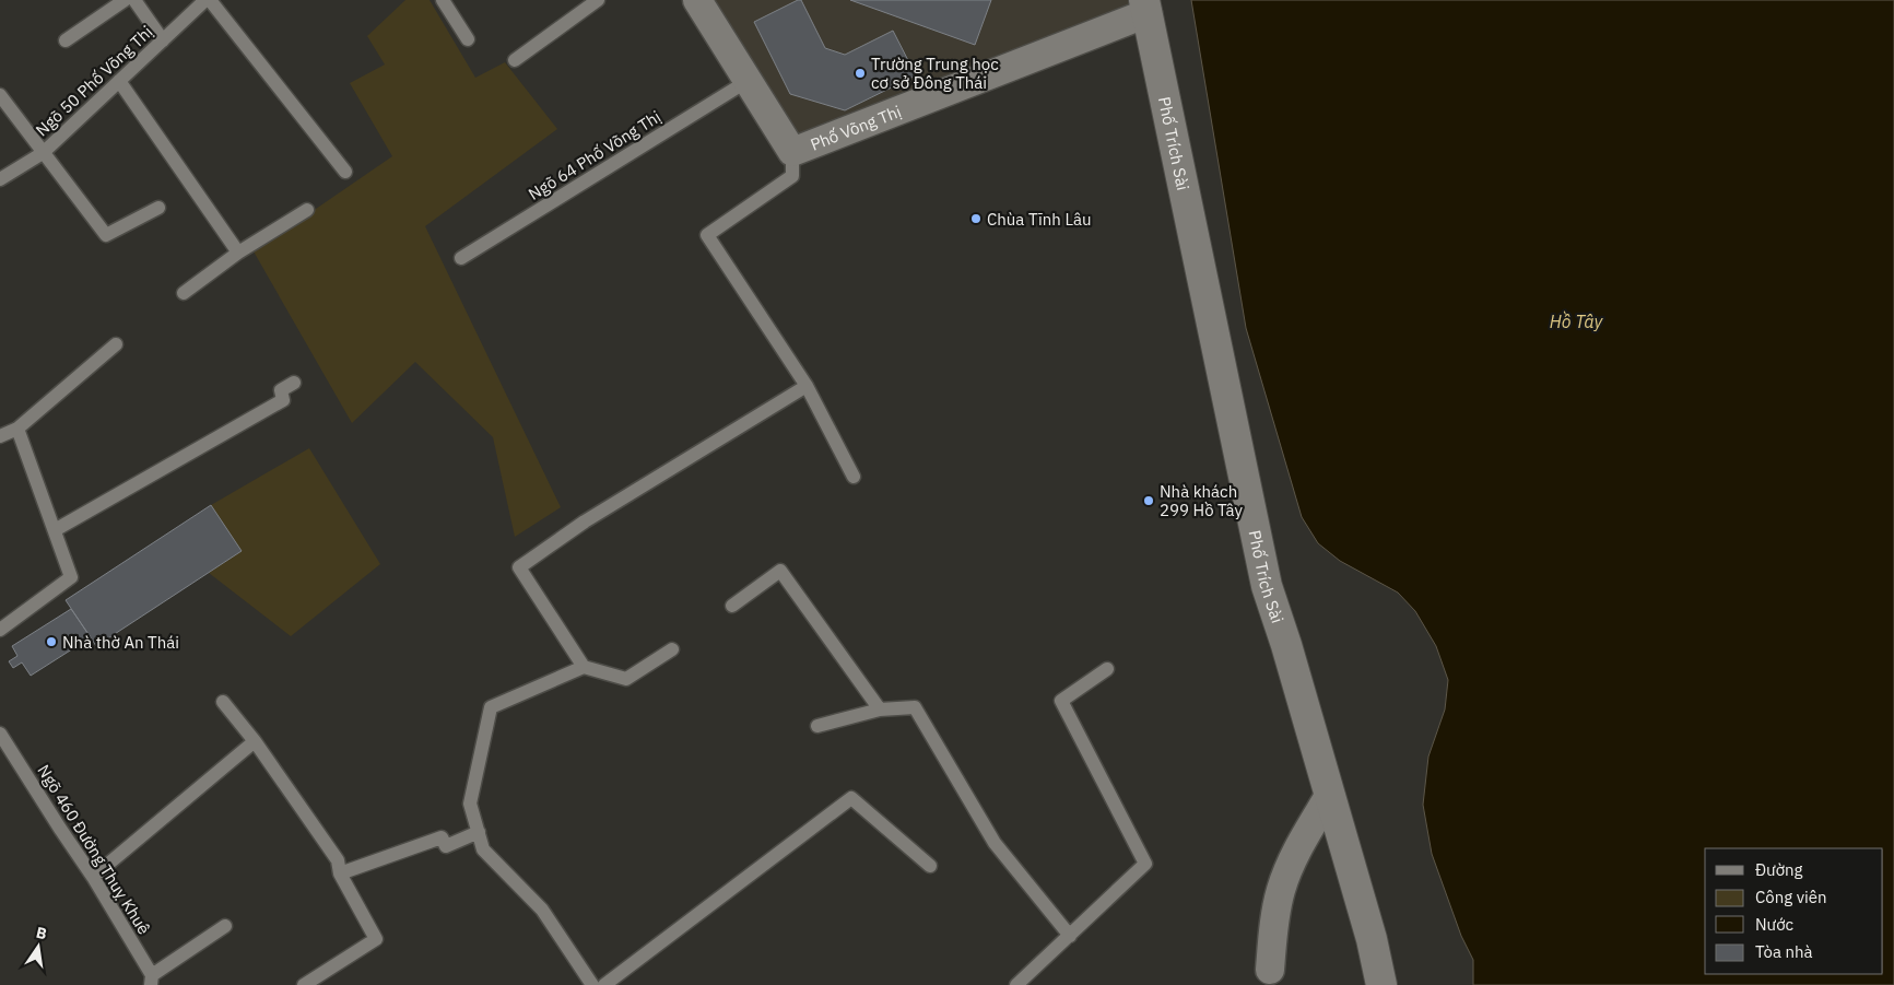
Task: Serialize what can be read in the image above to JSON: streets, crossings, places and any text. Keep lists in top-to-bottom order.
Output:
{
  "streets": {
    "street": ["Phố Võng Thị", "Phố Trích Sài"],
    "lane": ["Ngõ 50 Phố Võng Thị", "Ngõ 64 Phố Võng Thị", "Ngõ 460 Đường Thuỵ Khuê"]
  },
  "crossings": [
    ["Phố Võng Thị", "Phố Trích Sài"],
    ["Phố Võng Thị", "Ngõ 64 Phố Võng Thị"]
  ],
  "water": ["Hồ Tây"],
  "places": [
    "Trường Trung học cơ sở Đông Thái",
    "Chùa Tĩnh Lâu",
    "Nhà khách 299 Hồ Tây",
    "Nhà thờ An Thái"
  ],
  "legend": [
    "Đường",
    "Công viên",
    "Nước",
    "Tòa nhà"
  ],
  "north": "top"
}
